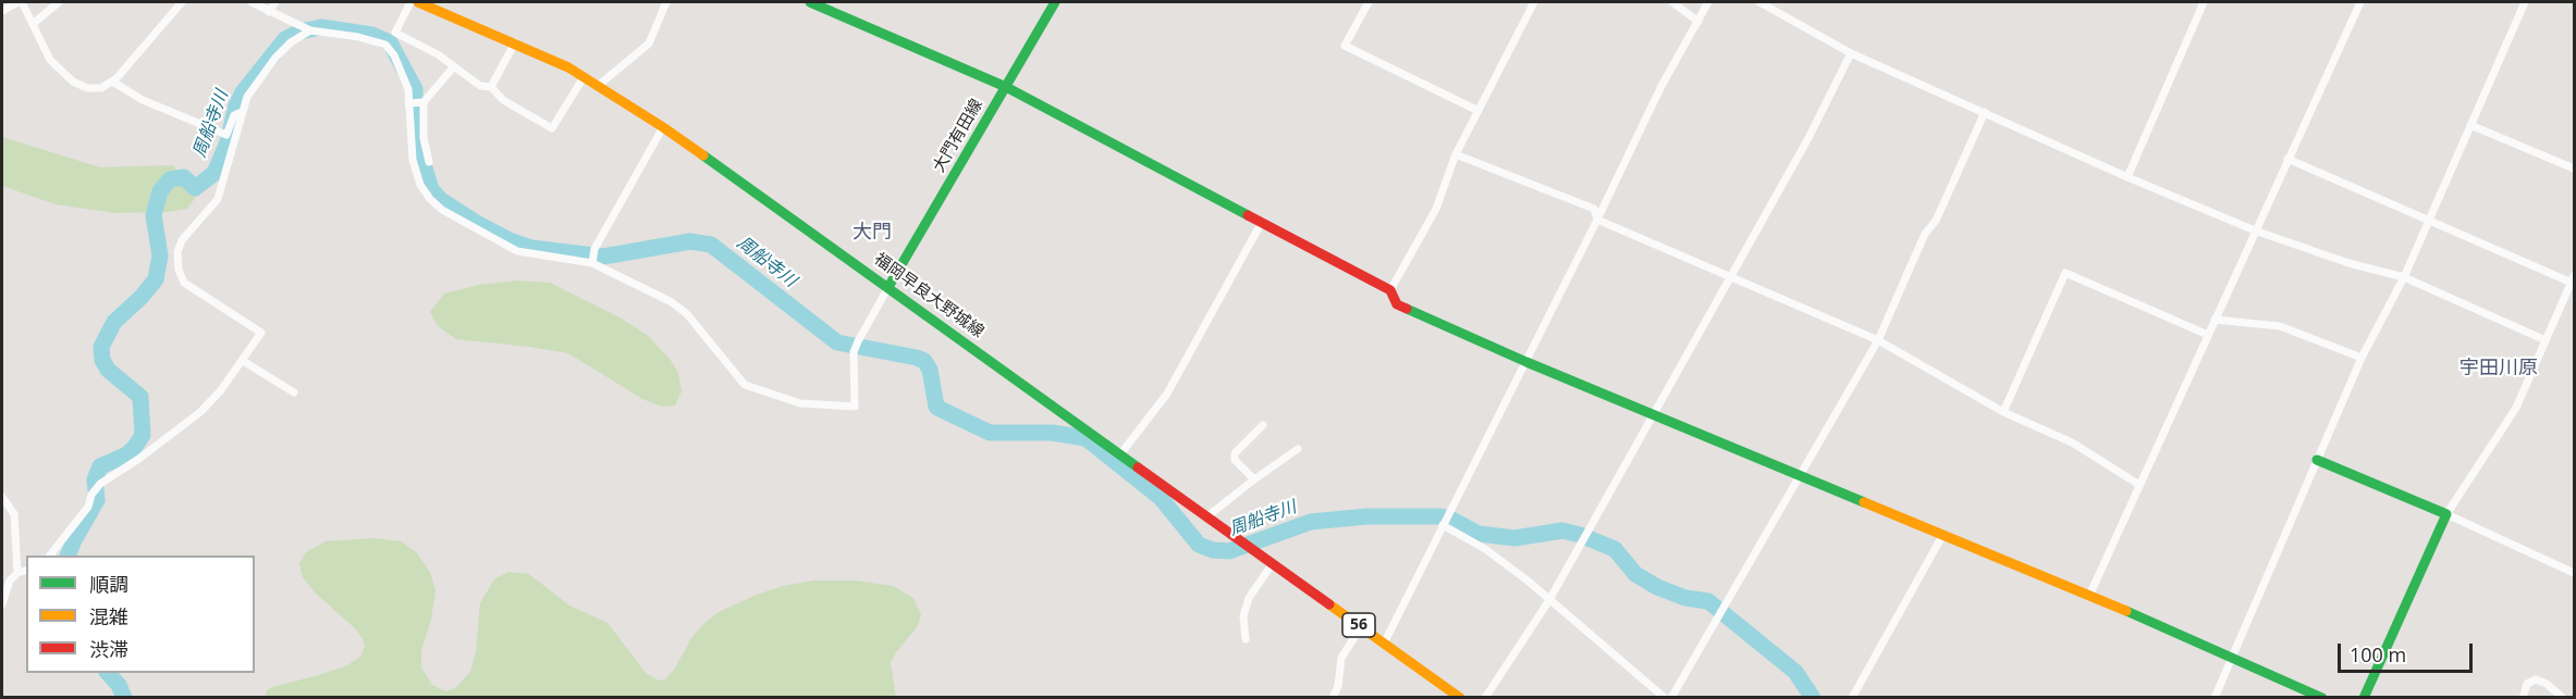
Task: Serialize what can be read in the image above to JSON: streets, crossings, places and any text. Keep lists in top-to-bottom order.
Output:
{
  "streets": {
    "street": ["大門有田線", "福岡早良大野城線", "56"]
  },
  "crossings": [
    ["大門有田線", "福岡早良大野城線"],
    ["福岡早良大野城線", "56"]
  ],
  "districts": ["大門", "宇田川原"],
  "water": ["周船寺川"],
  "legend": ["順調", "混雑", "渋滞"],
  "scale_bar": "100 m"
}
